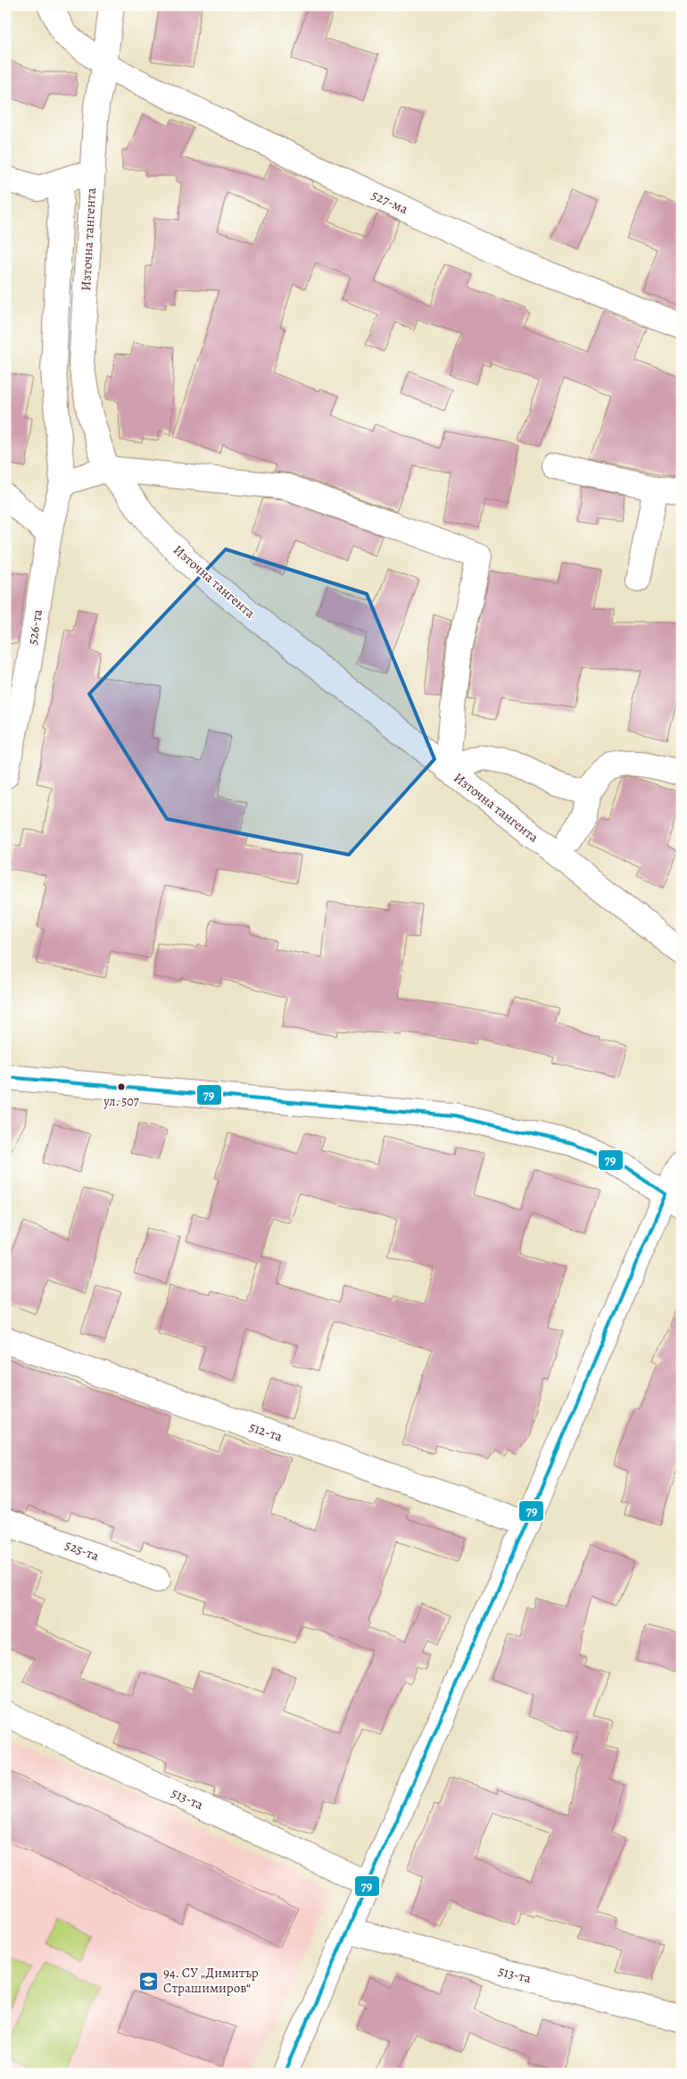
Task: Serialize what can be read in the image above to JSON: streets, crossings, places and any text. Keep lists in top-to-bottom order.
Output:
{
  "streets": {
    "street": [
      "527-ма",
      "Източна тангента",
      "526-та",
      "512-та",
      "525-та",
      "513-та"
    ]
  },
  "crossings": [
    ["527-ма", "Източна тангента"]
  ],
  "places": {
    "other": ["ул. 507"],
    "school or university": ["94. СУ „Димитър Страшимиров“"]
  },
  "lines": ["transit line 79"]
}
